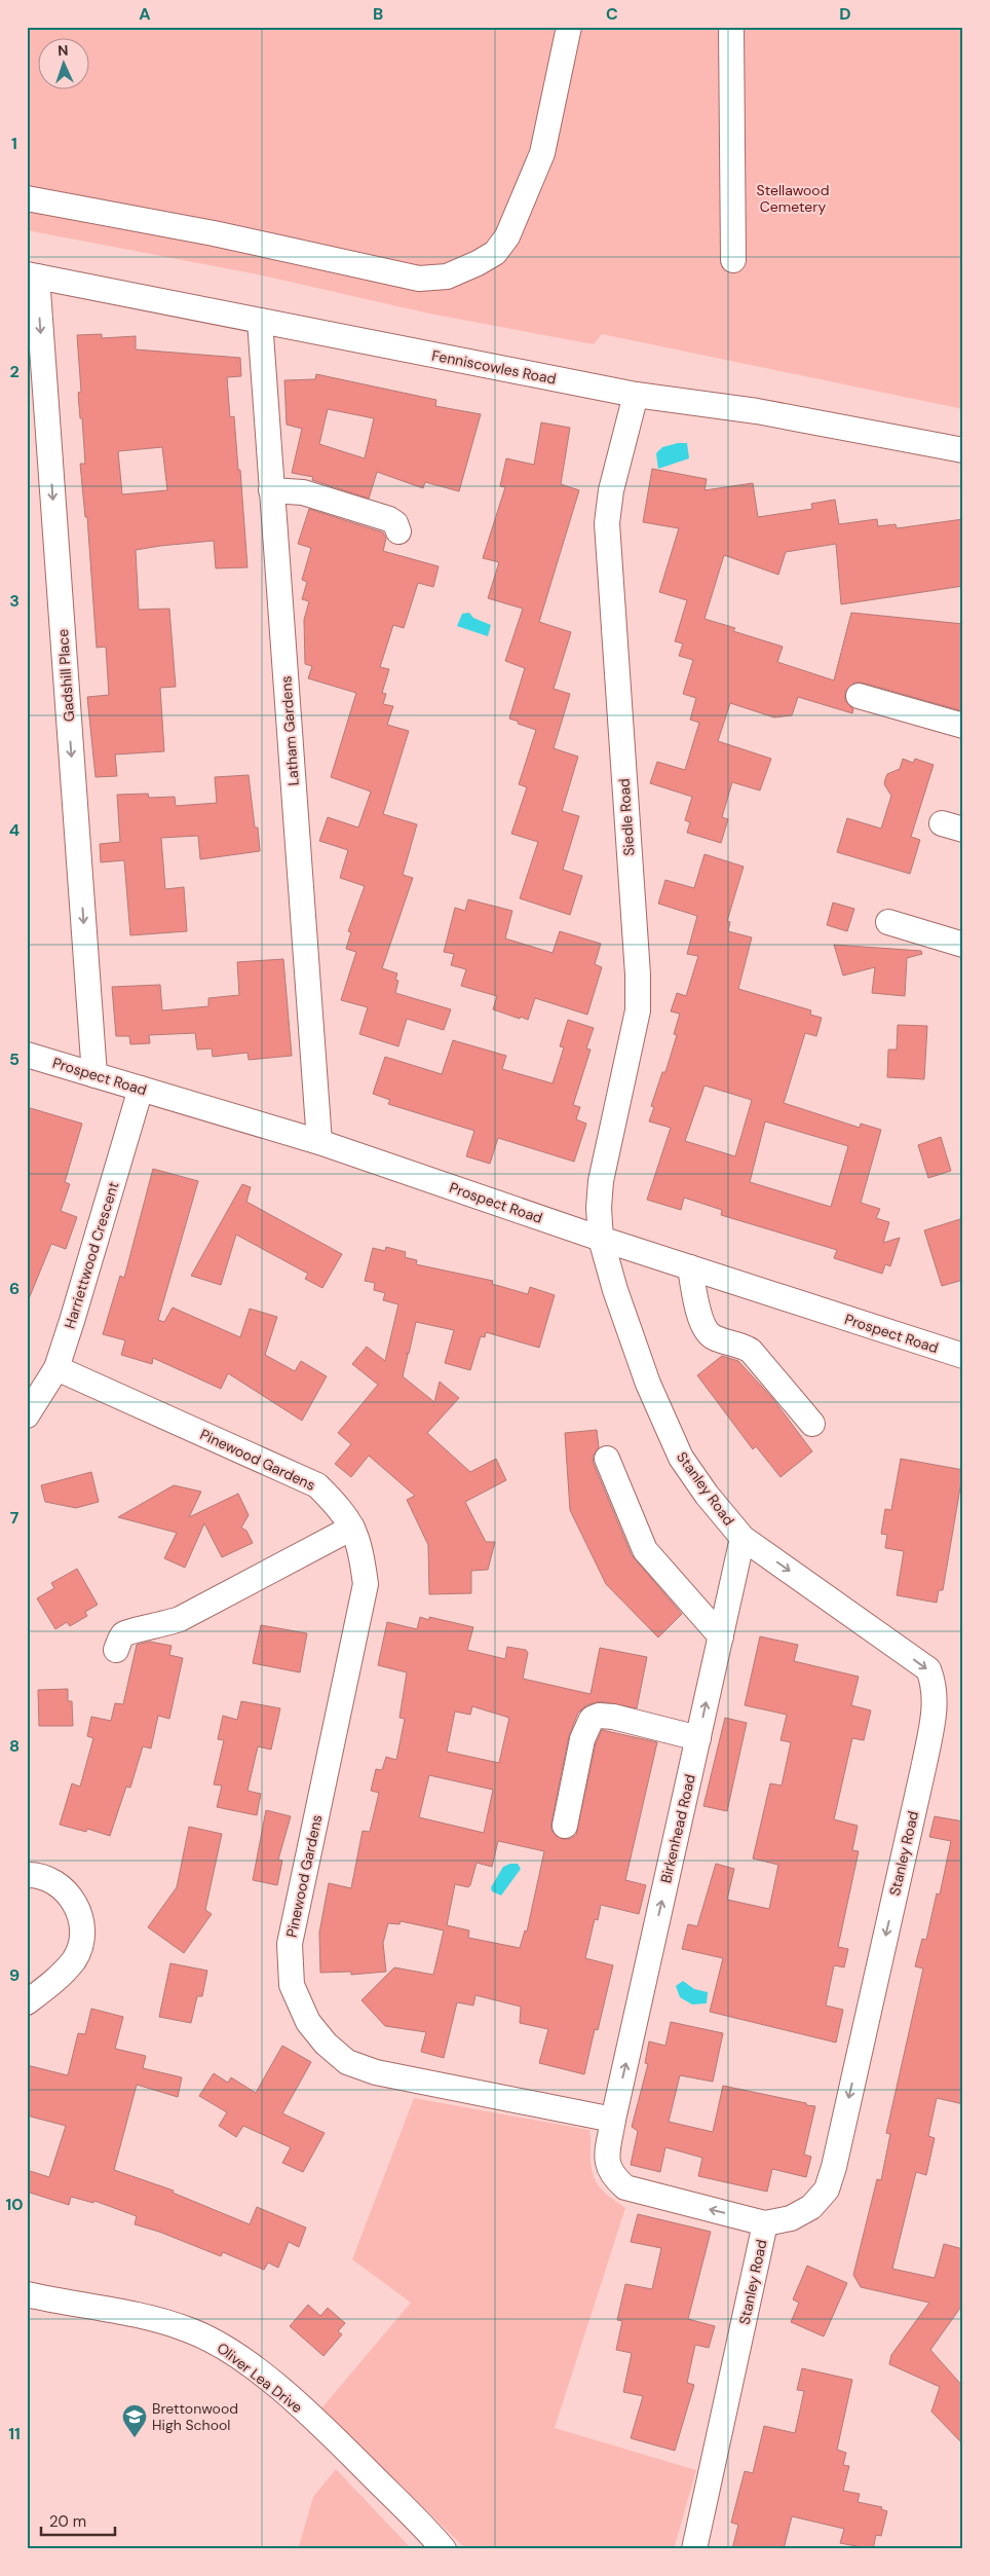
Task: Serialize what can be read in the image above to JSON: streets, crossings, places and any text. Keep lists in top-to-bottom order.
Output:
{
  "streets": {
    "street": [
      "Fenniscowles Road",
      "Gadshill Place",
      "Latham Gardens",
      "Siedle Road",
      "Prospect Road",
      "Harriettwood Crescent",
      "Pinewood Gardens",
      "Stanley Road",
      "Birkenhead Road",
      "Oliver Lea Drive"
    ]
  },
  "crossings": [
    ["Fenniscowles Road", "Gadshill Place"],
    ["Fenniscowles Road", "Latham Gardens"],
    ["Fenniscowles Road", "Siedle Road"],
    ["Gadshill Place", "Prospect Road"],
    ["Latham Gardens", "Prospect Road"],
    ["Siedle Road", "Prospect Road"],
    ["Siedle Road", "Stanley Road"],
    ["Prospect Road", "Harriettwood Crescent"],
    ["Prospect Road", "Stanley Road"],
    ["Harriettwood Crescent", "Pinewood Gardens"],
    ["Pinewood Gardens", "Birkenhead Road"],
    ["Stanley Road", "Birkenhead Road"]
  ],
  "one_way": ["Gadshill Place", "Stanley Road", "Birkenhead Road"],
  "parks": ["Stellawood Cemetery"],
  "places": {
    "school or university": ["Brettonwood High School"]
  },
  "scale_bar": "20 m",
  "north": "top",
  "grid": {
    "columns": [
      "A",
      "B",
      "C",
      "D"
    ],
    "rows": [
      "1",
      "2",
      "3",
      "4",
      "5",
      "6",
      "7",
      "8",
      "9",
      "10",
      "11"
    ]
  }
}
